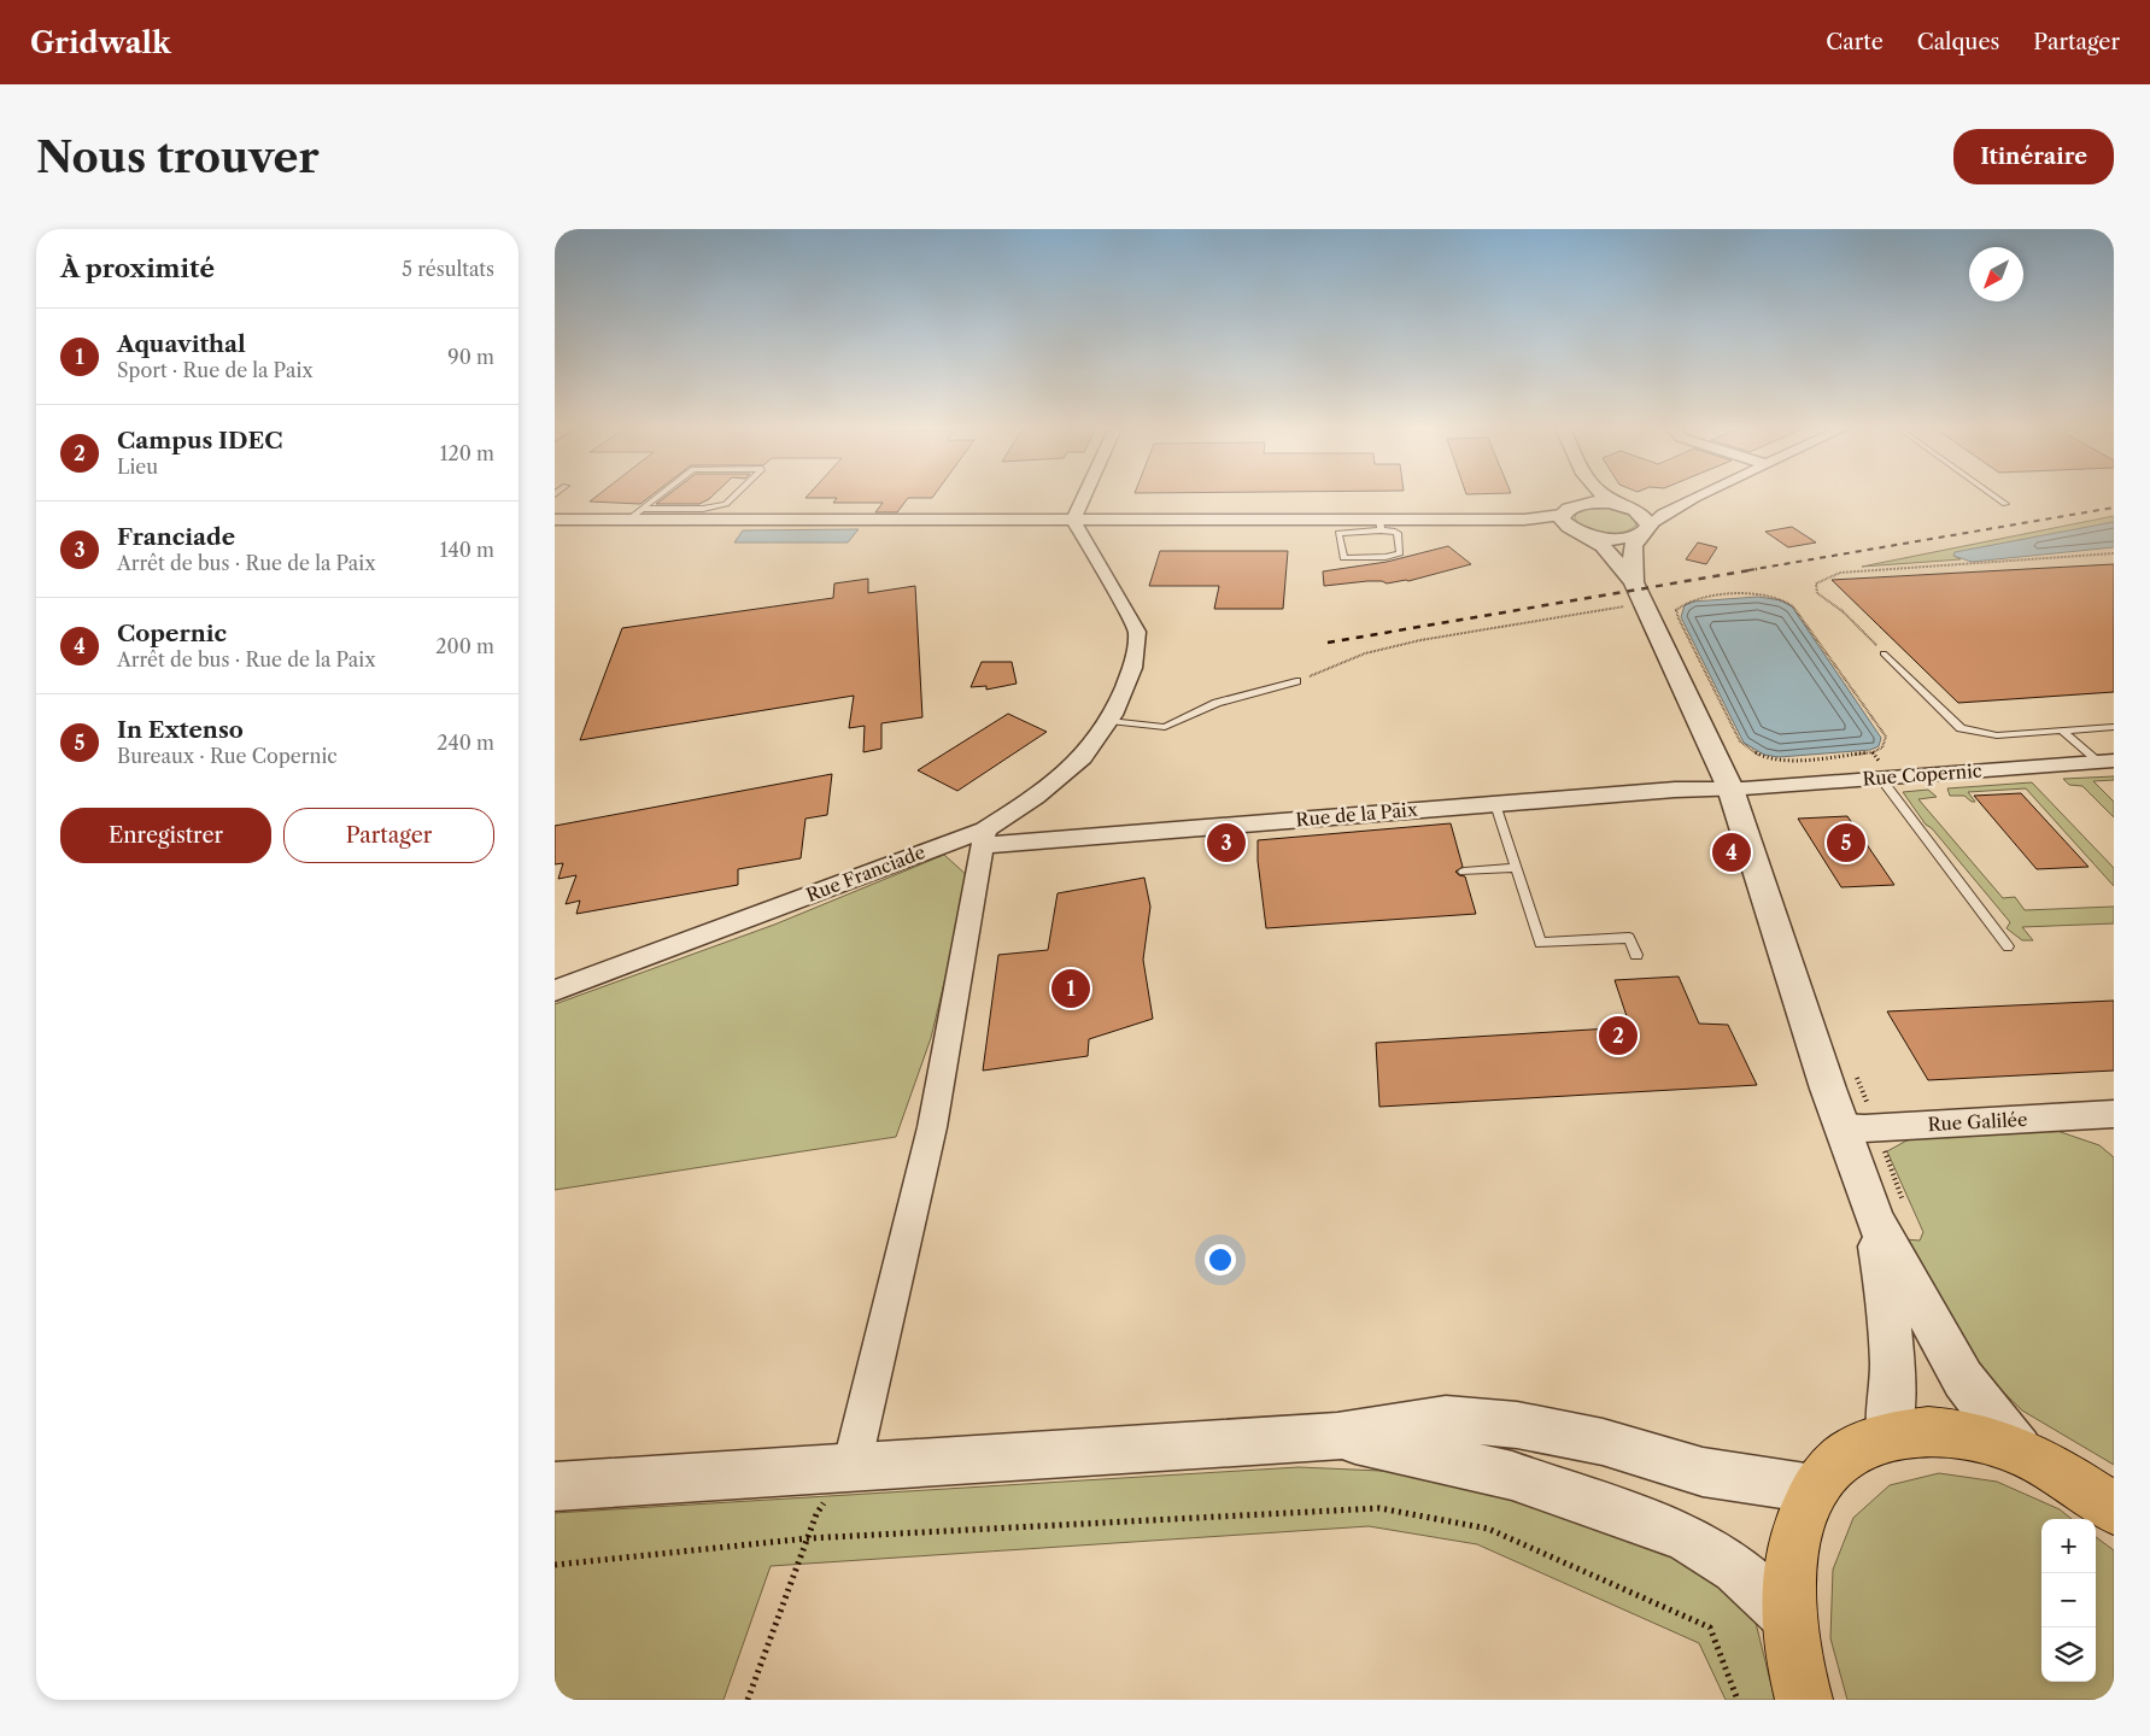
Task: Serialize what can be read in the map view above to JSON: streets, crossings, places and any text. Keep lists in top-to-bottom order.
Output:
{
  "streets": {
    "street": [
      "Rue Copernic",
      "Rue de la Paix",
      "Rue Franciade",
      "Rue Galilée"
    ]
  },
  "crossings": [
    ["Rue Copernic", "Rue de la Paix"],
    ["Rue de la Paix", "Rue Franciade"]
  ],
  "north": "bottom left",
  "page": {
    "header": "Gridwalk",
    "nav": ["Carte", "Calques", "Partager"],
    "buttons": [
      "Itinéraire",
      ["Enregistrer", "Partager"]
    ],
    "title": "Nous trouver",
    "heading": ["À proximité", "5 résultats"],
    "list": [
      {
        "mark": "1",
        "name": "Aquavithal",
        "note": "Sport · Rue de la Paix",
        "value": "90 m"
      },
      {
        "mark": "2",
        "name": "Campus IDEC",
        "note": "Lieu",
        "value": "120 m"
      },
      {
        "mark": "3",
        "name": "Franciade",
        "note": "Arrêt de bus · Rue de la Paix",
        "value": "140 m"
      },
      {
        "mark": "4",
        "name": "Copernic",
        "note": "Arrêt de bus · Rue de la Paix",
        "value": "200 m"
      },
      {
        "mark": "5",
        "name": "In Extenso",
        "note": "Bureaux · Rue Copernic",
        "value": "240 m"
      }
    ],
    "pins": [
      "3",
      "5",
      "4",
      "1",
      "2"
    ],
    "map_buttons": ["+", "−"]
  }
}
